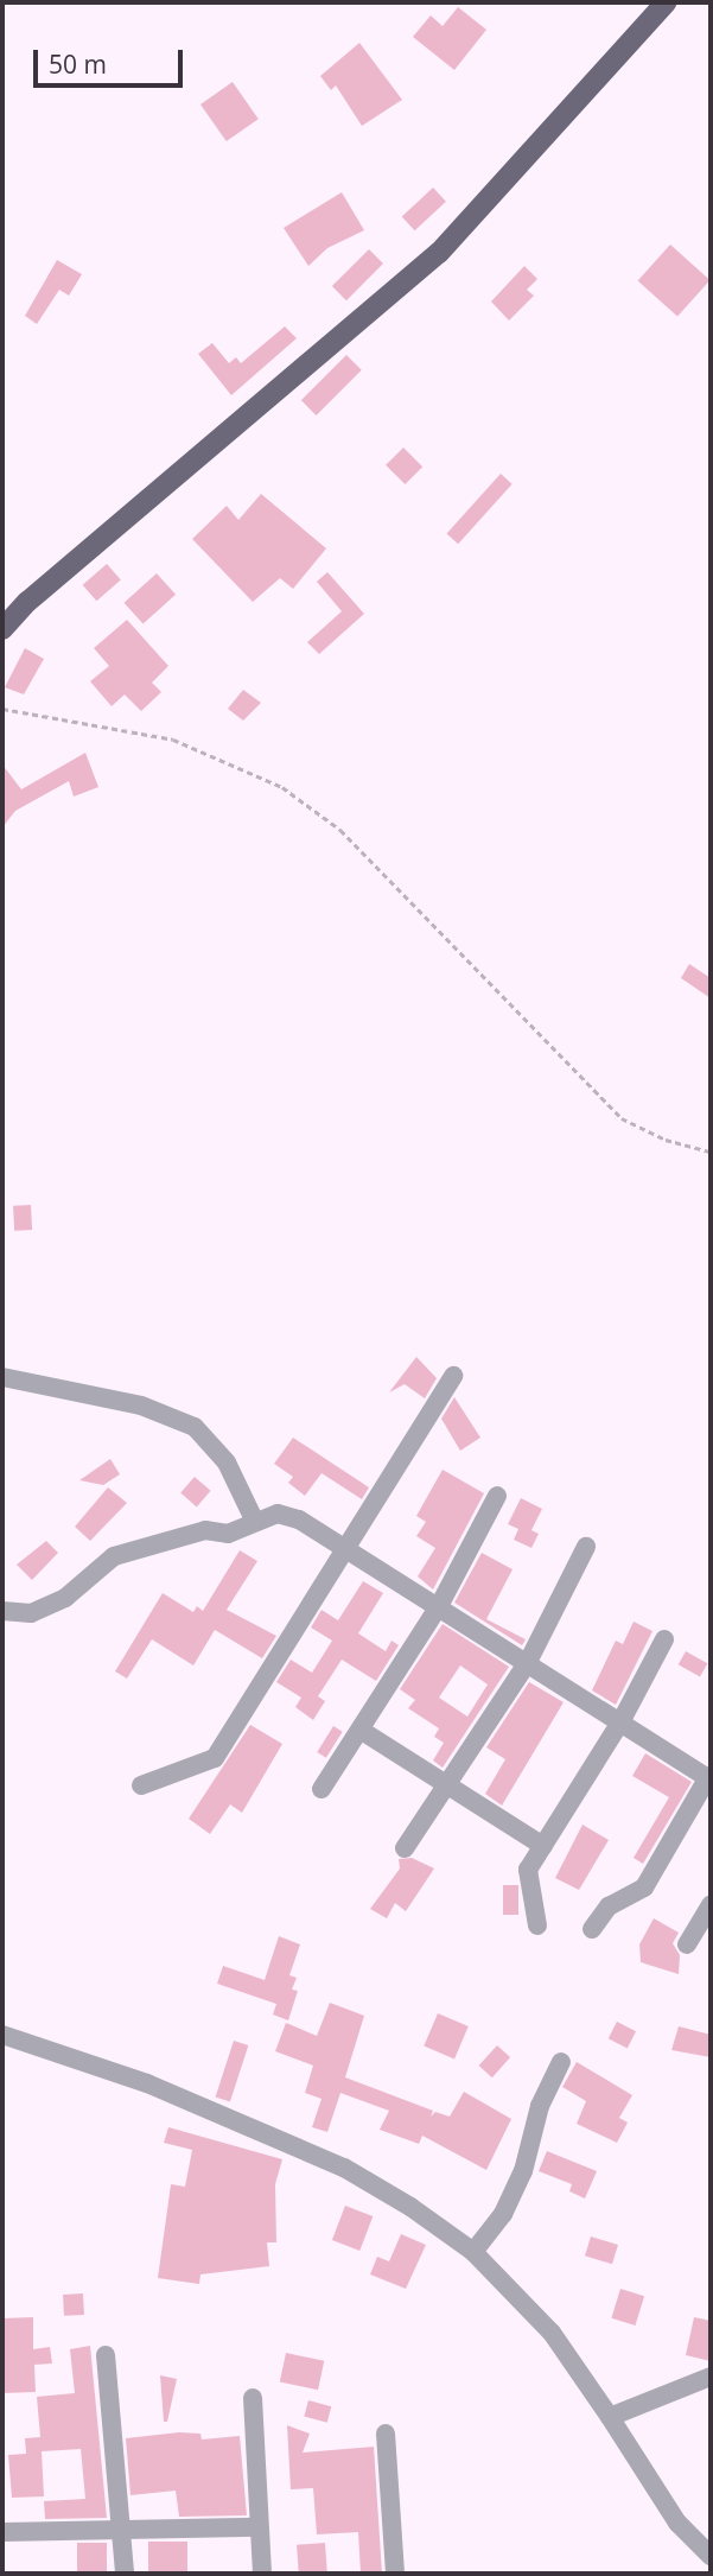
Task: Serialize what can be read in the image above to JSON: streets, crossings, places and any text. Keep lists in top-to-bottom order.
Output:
{
  "scale_bar": "50 m"
}
